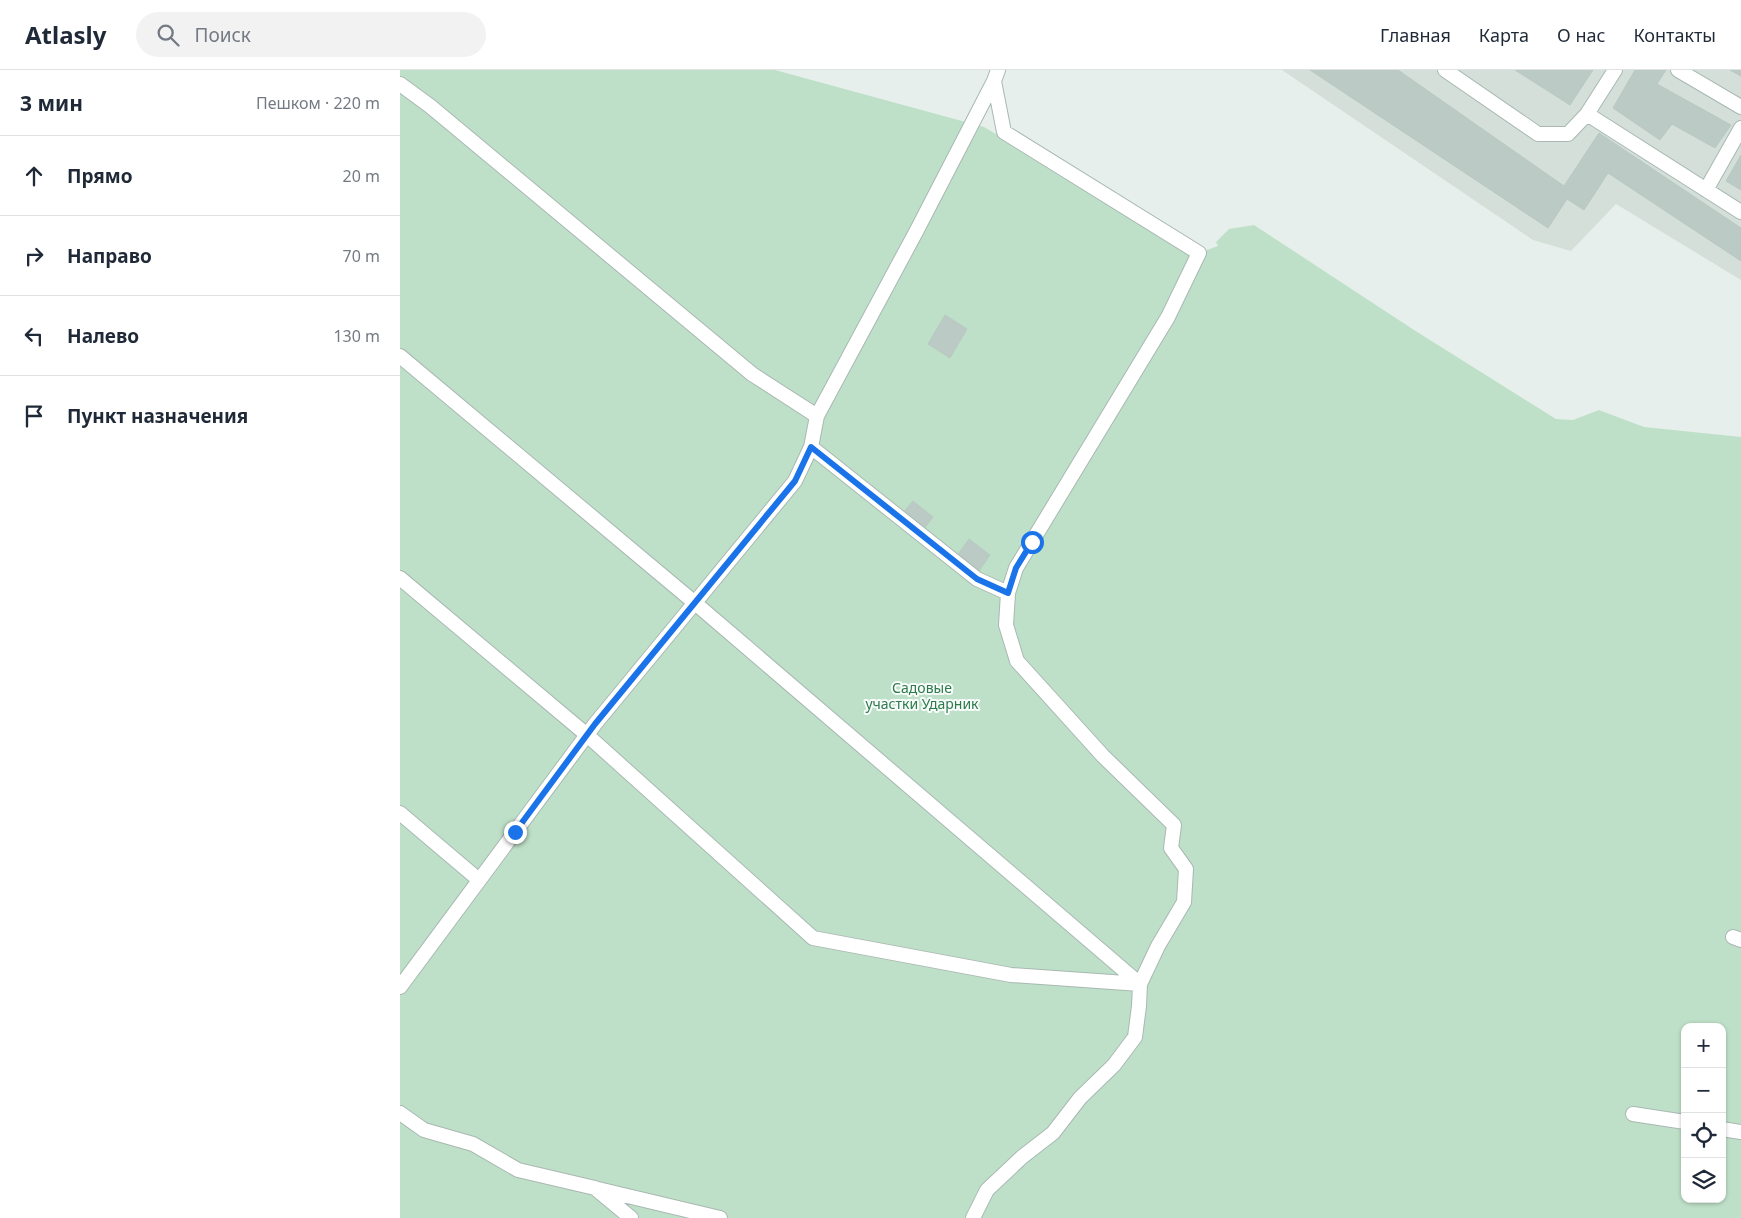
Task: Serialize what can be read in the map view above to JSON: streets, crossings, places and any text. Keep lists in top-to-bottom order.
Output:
{
  "parks": ["Садовые участки Ударник"],
  "page": {
    "header": "Atlasly",
    "search": "Поиск",
    "nav": [
      "Главная",
      "Карта",
      "О нас",
      "Контакты"
    ],
    "heading": ["3 мин", "Пешком · 220 m"],
    "list": [
      ["Прямо", "20 m"],
      ["Направо", "70 m"],
      ["Налево", "130 m"],
      "Пункт назначения"
    ],
    "map_buttons": ["+", "−"]
  }
}
